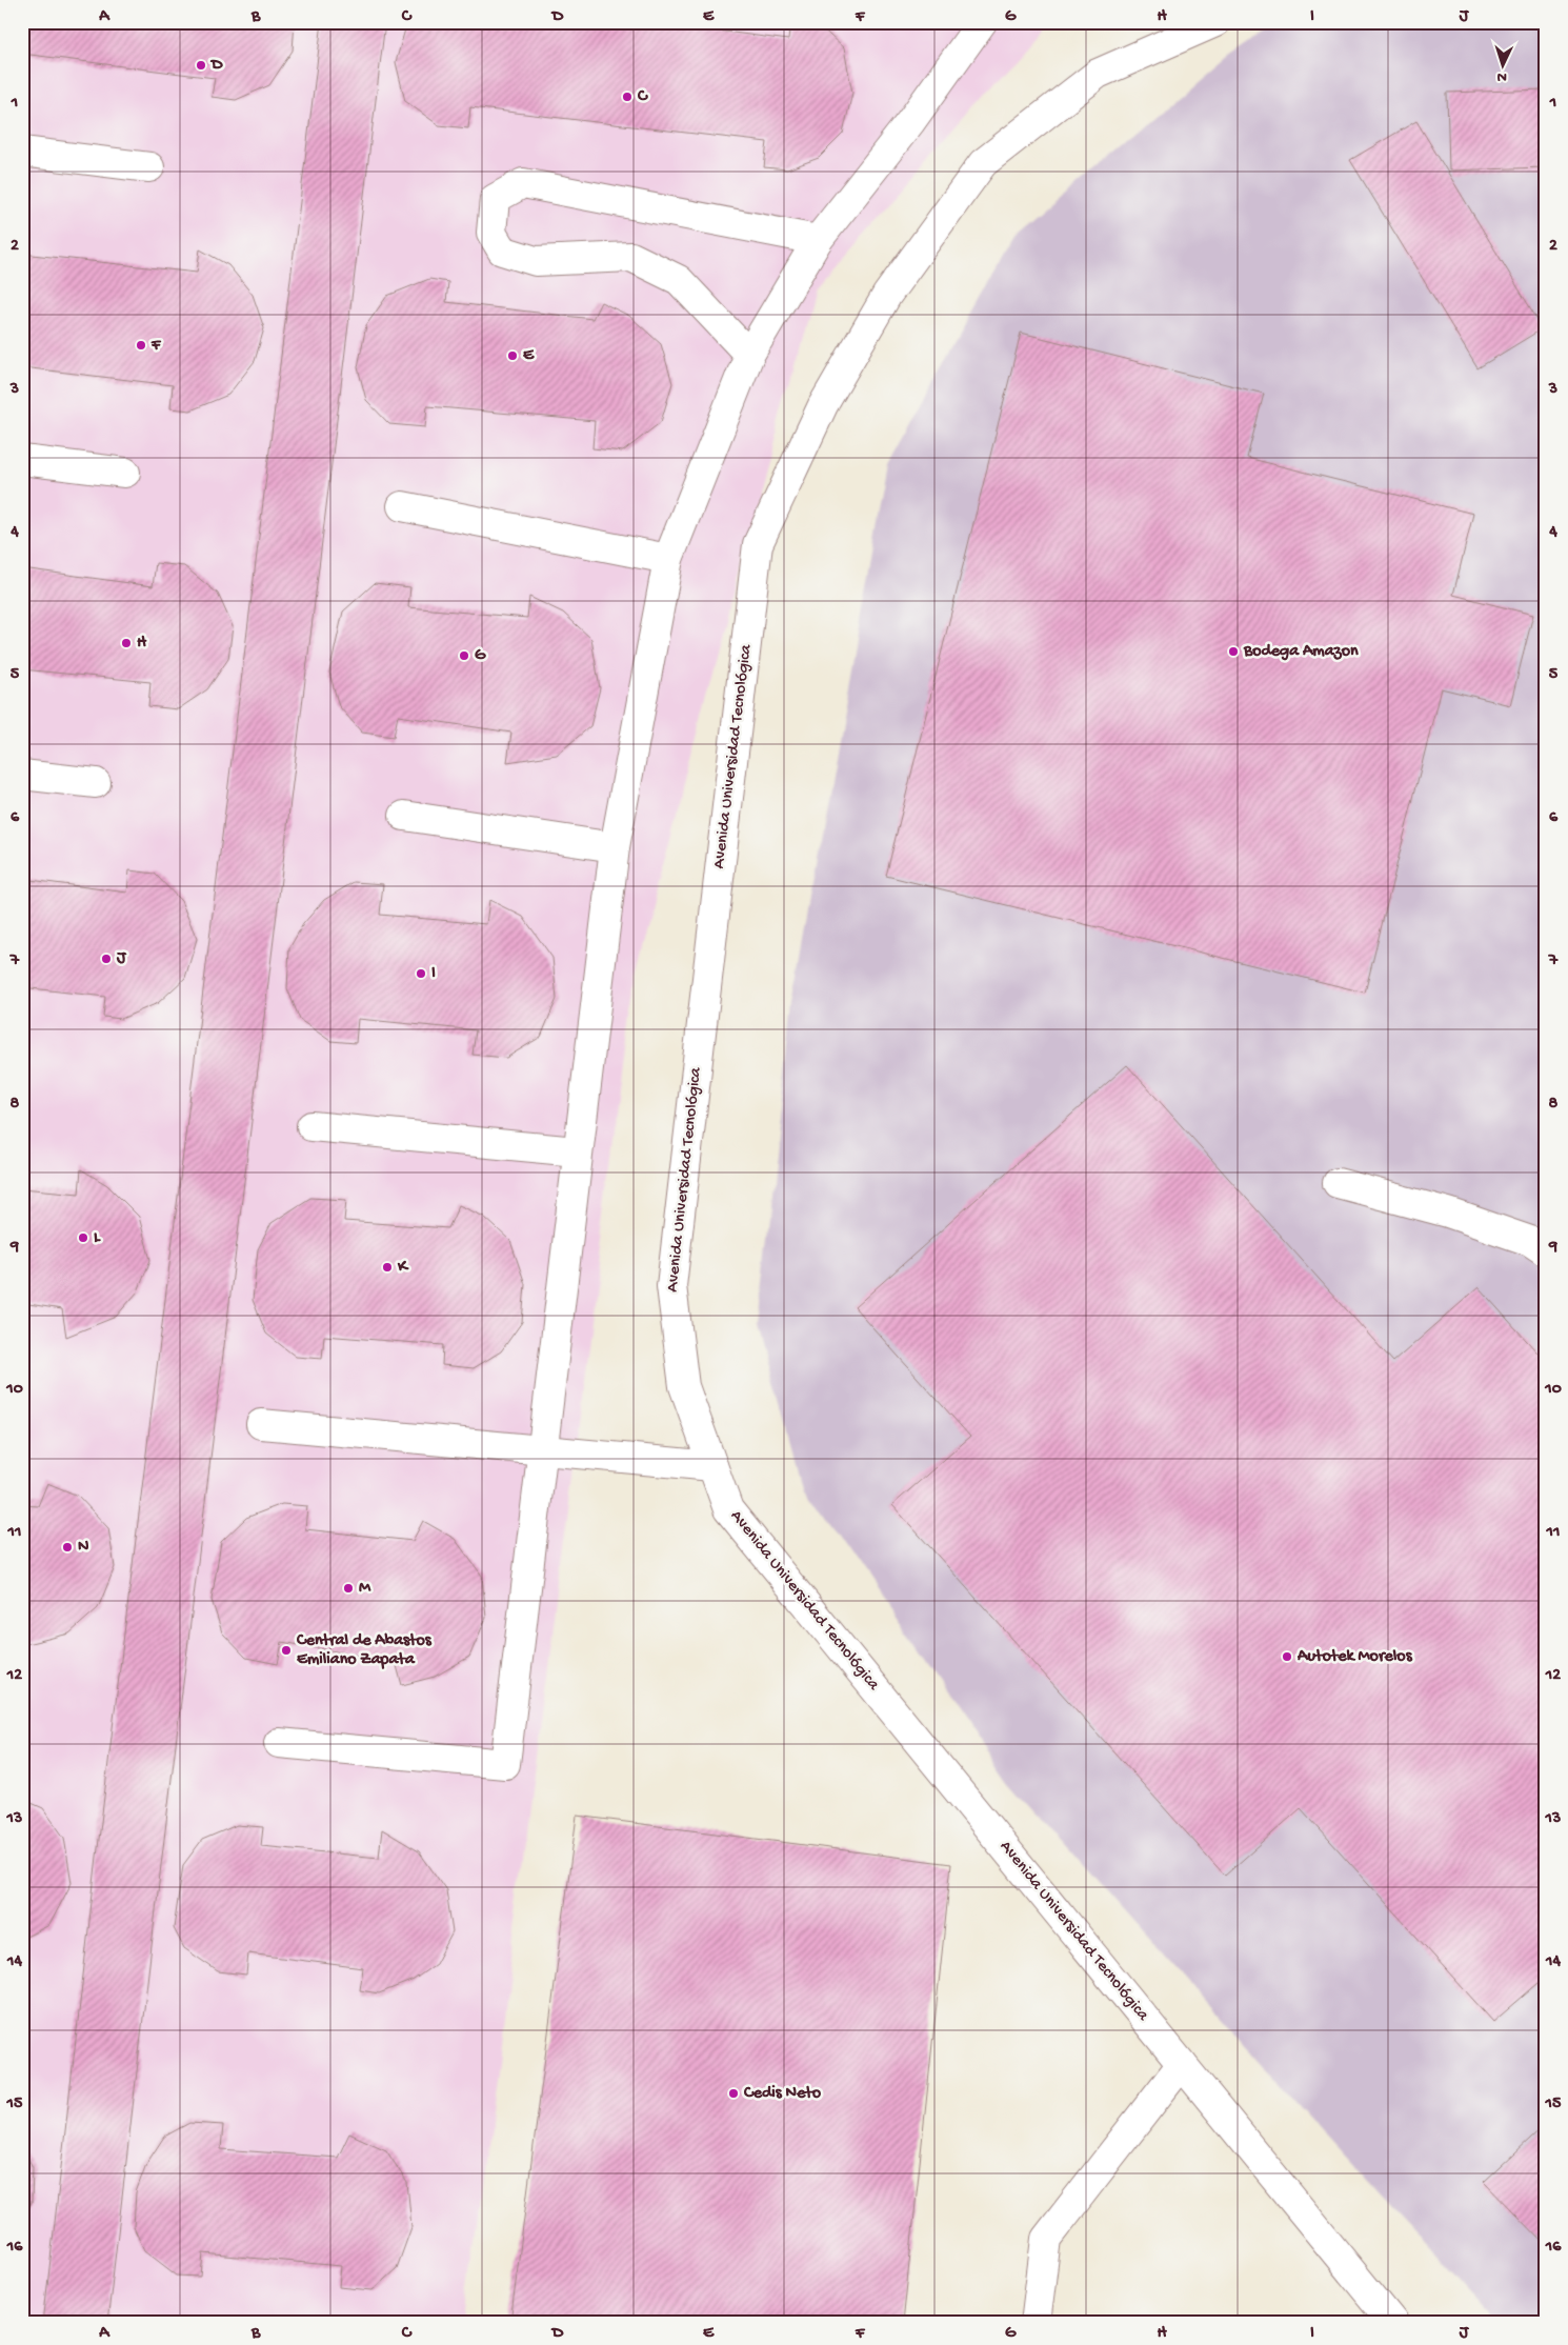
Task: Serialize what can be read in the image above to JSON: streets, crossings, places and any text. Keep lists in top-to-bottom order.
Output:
{
  "streets": {
    "street": ["Avenida Universidad Tecnológica"]
  },
  "places": [
    "D",
    "C",
    "F",
    "E",
    "H",
    "Bodega Amazon",
    "G",
    "J",
    "I",
    "L",
    "K",
    "N",
    "M",
    "Central de Abastos Emiliano Zapata",
    "Autotek Morelos",
    "Cedis Neto"
  ],
  "north": "bottom",
  "grid": {
    "columns": [
      "A",
      "B",
      "C",
      "D",
      "E",
      "F",
      "G",
      "H",
      "I",
      "J"
    ],
    "rows": [
      "1",
      "2",
      "3",
      "4",
      "5",
      "6",
      "7",
      "8",
      "9",
      "10",
      "11",
      "12",
      "13",
      "14",
      "15",
      "16"
    ]
  }
}
